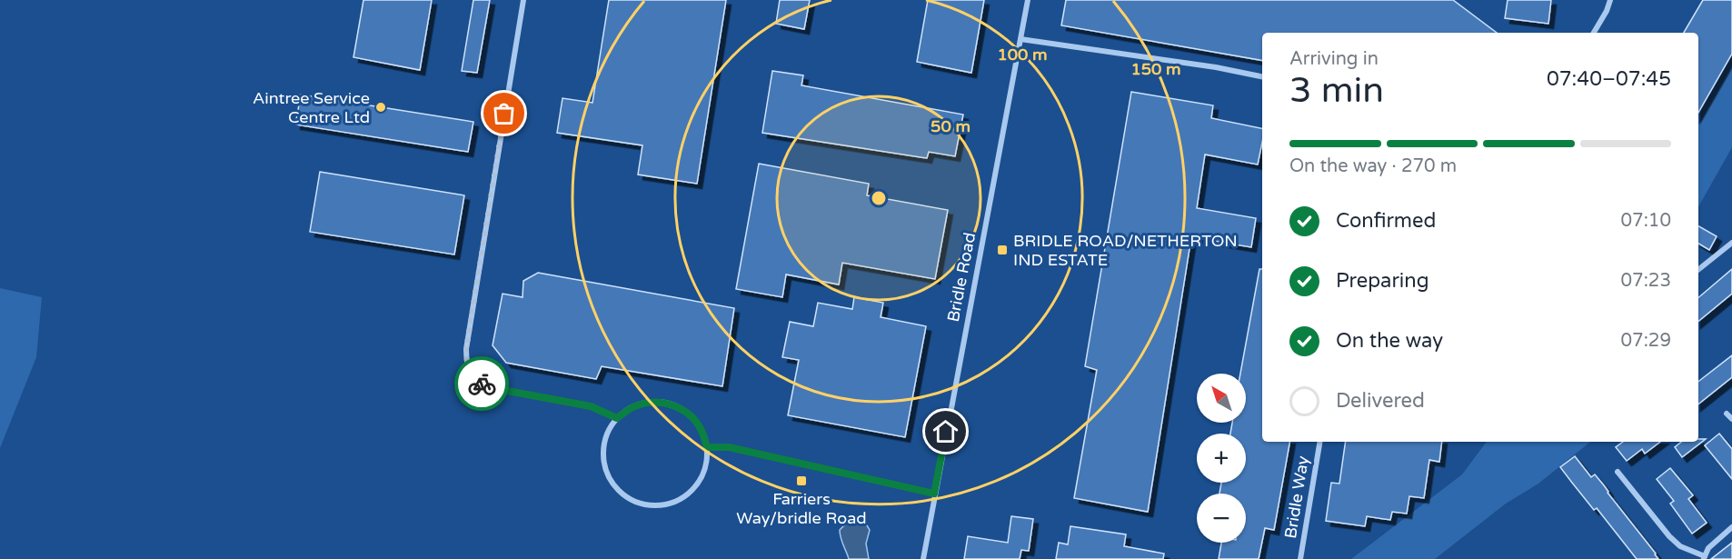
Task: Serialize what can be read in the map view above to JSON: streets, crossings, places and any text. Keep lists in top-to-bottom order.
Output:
{
  "streets": {
    "street": ["Bridle Road", "Bridle Way"]
  },
  "places": {
    "other": ["Aintree Service Centre Ltd"],
    "transit": ["BRIDLE ROAD/NETHERTON IND ESTATE", "Farriers Way/bridle Road"]
  },
  "north": "top left",
  "page": {
    "heading": ["3 min", "Arriving in", "07:40–07:45"],
    "bar": "On the way · 270 m",
    "list": [
      ["Confirmed", "07:10"],
      ["Preparing", "07:23"],
      ["On the way", "07:29"],
      "Delivered"
    ],
    "map_buttons": ["+", "−"]
  },
  "rings": ["100 m", "150 m", "50 m"]
}
